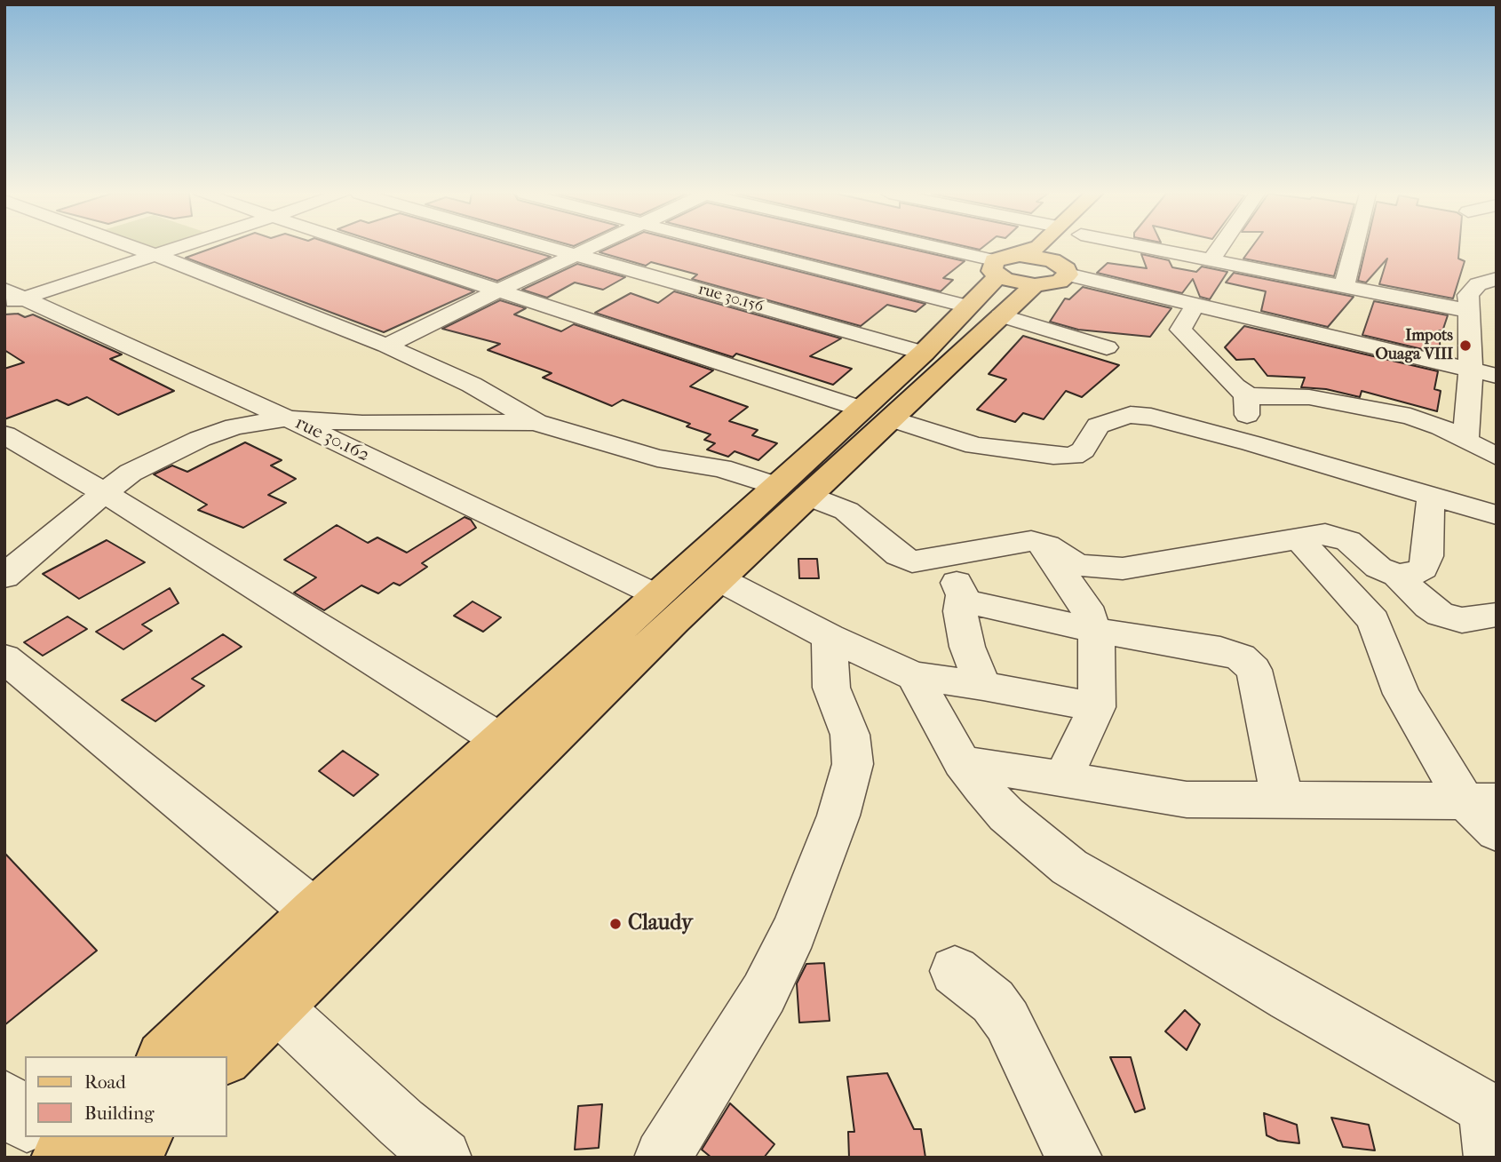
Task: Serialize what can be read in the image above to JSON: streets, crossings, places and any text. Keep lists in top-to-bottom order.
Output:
{
  "streets": {
    "street": ["rue 30.156", "rue 30.162"]
  },
  "places": ["Impots Ouaga VIII", "Claudy"],
  "legend": ["Road", "Building"]
}
